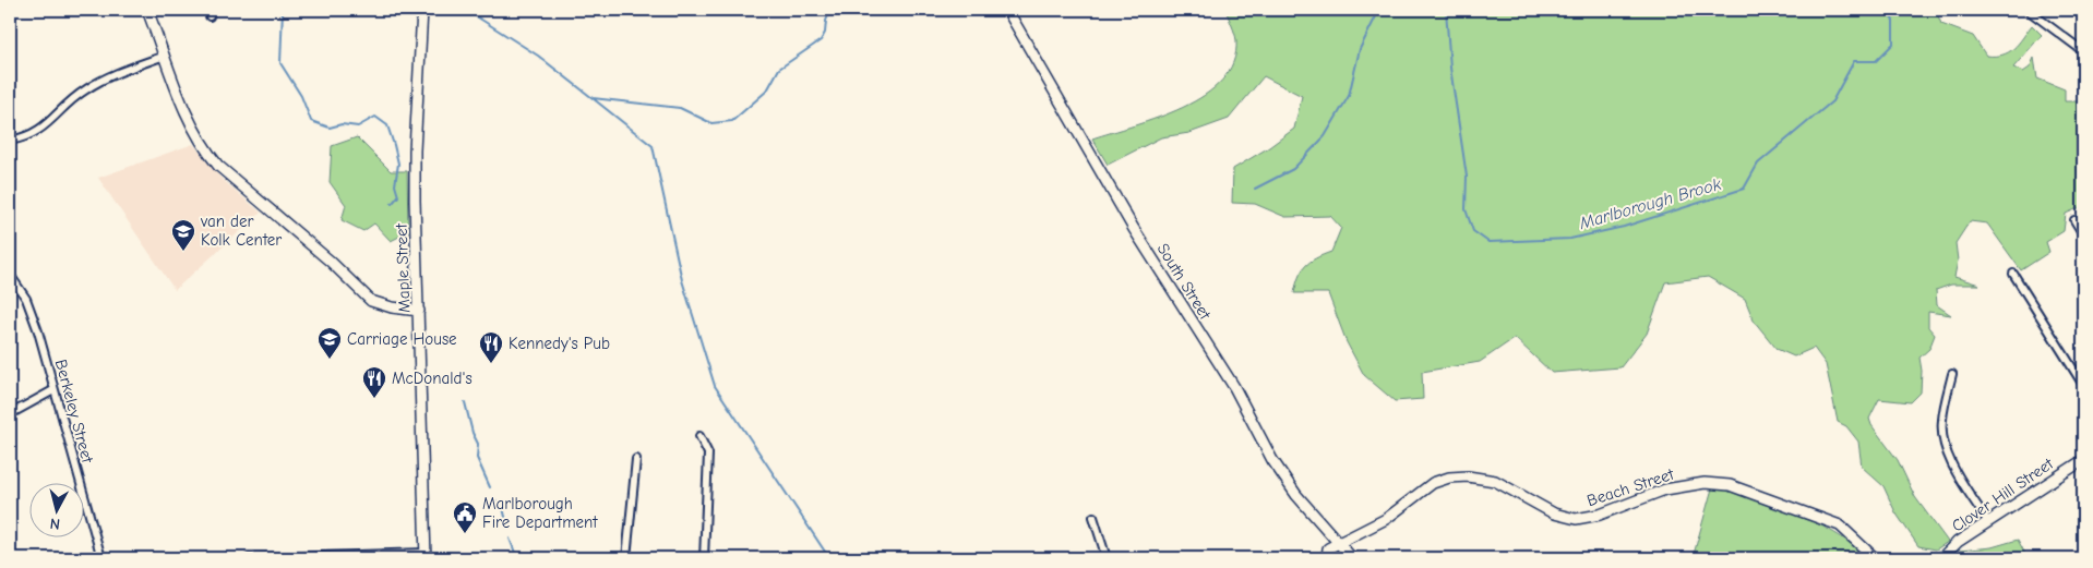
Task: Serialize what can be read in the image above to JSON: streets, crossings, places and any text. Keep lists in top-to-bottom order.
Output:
{
  "streets": {
    "street": [
      "Maple Street",
      "South Street",
      "Berkeley Street",
      "Beach Street",
      "Clover Hill Street"
    ]
  },
  "crossings": [
    ["South Street", "Beach Street"]
  ],
  "water": ["Marlborough Brook"],
  "places": {
    "school or university": ["van der Kolk Center", "Carriage House"],
    "restaurant": ["Kennedy's Pub", "McDonald's"],
    "public building": ["Marlborough Fire Department"]
  },
  "north": "bottom"
}
